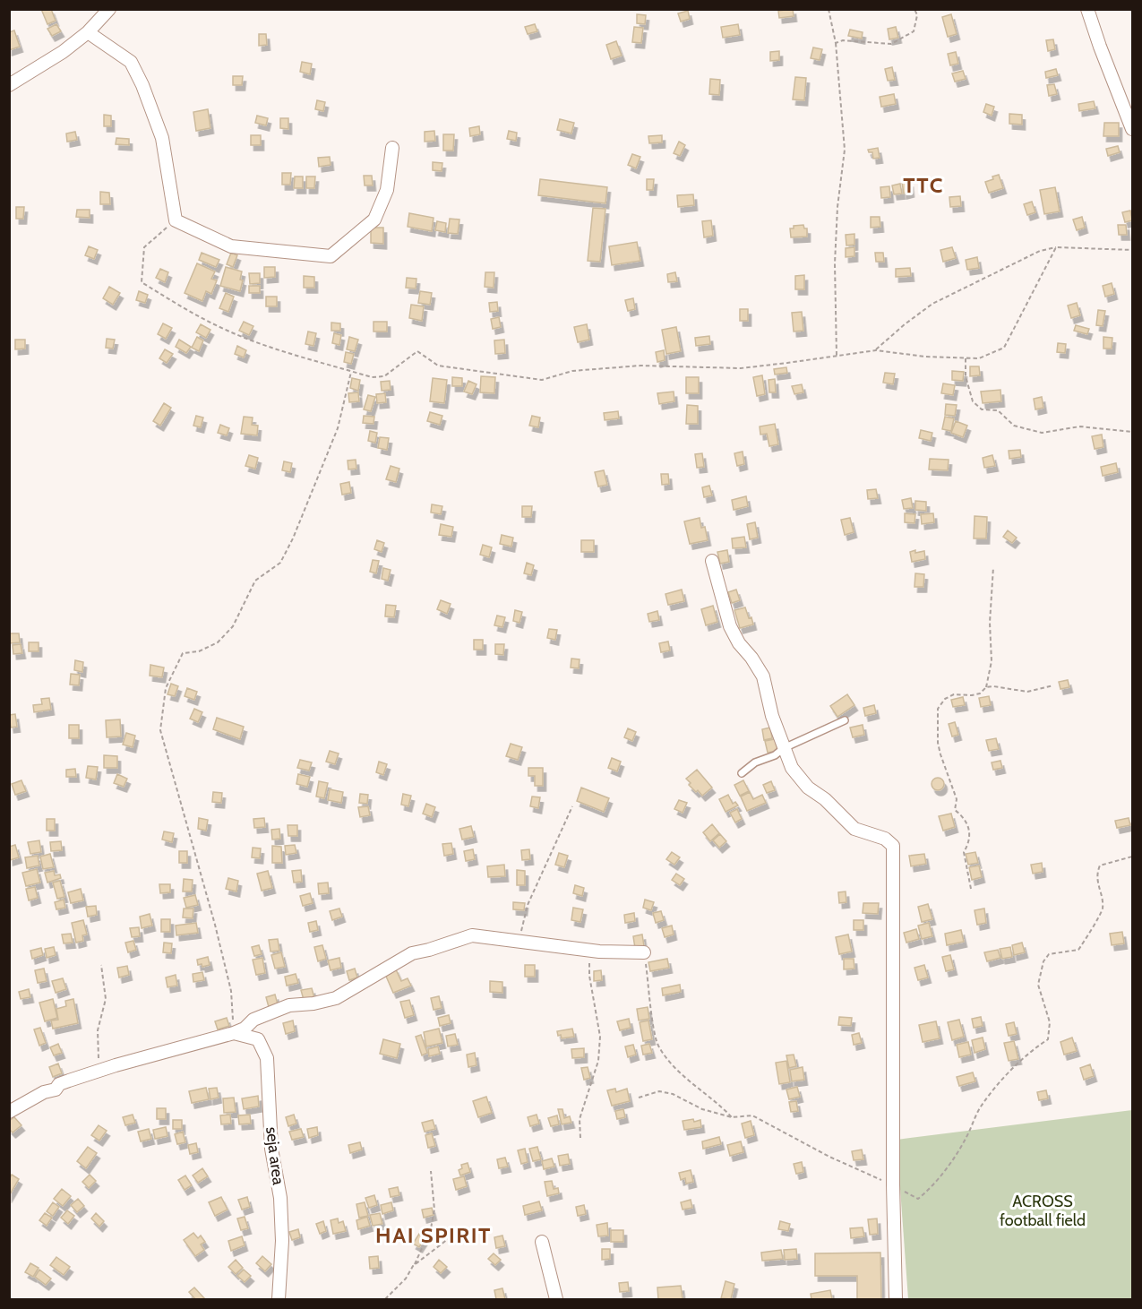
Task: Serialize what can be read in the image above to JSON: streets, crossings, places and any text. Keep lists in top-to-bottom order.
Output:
{
  "streets": {
    "street": ["seja area"]
  },
  "districts": ["TTC", "HAI SPIRIT"],
  "parks": ["ACROSS football field"]
}
